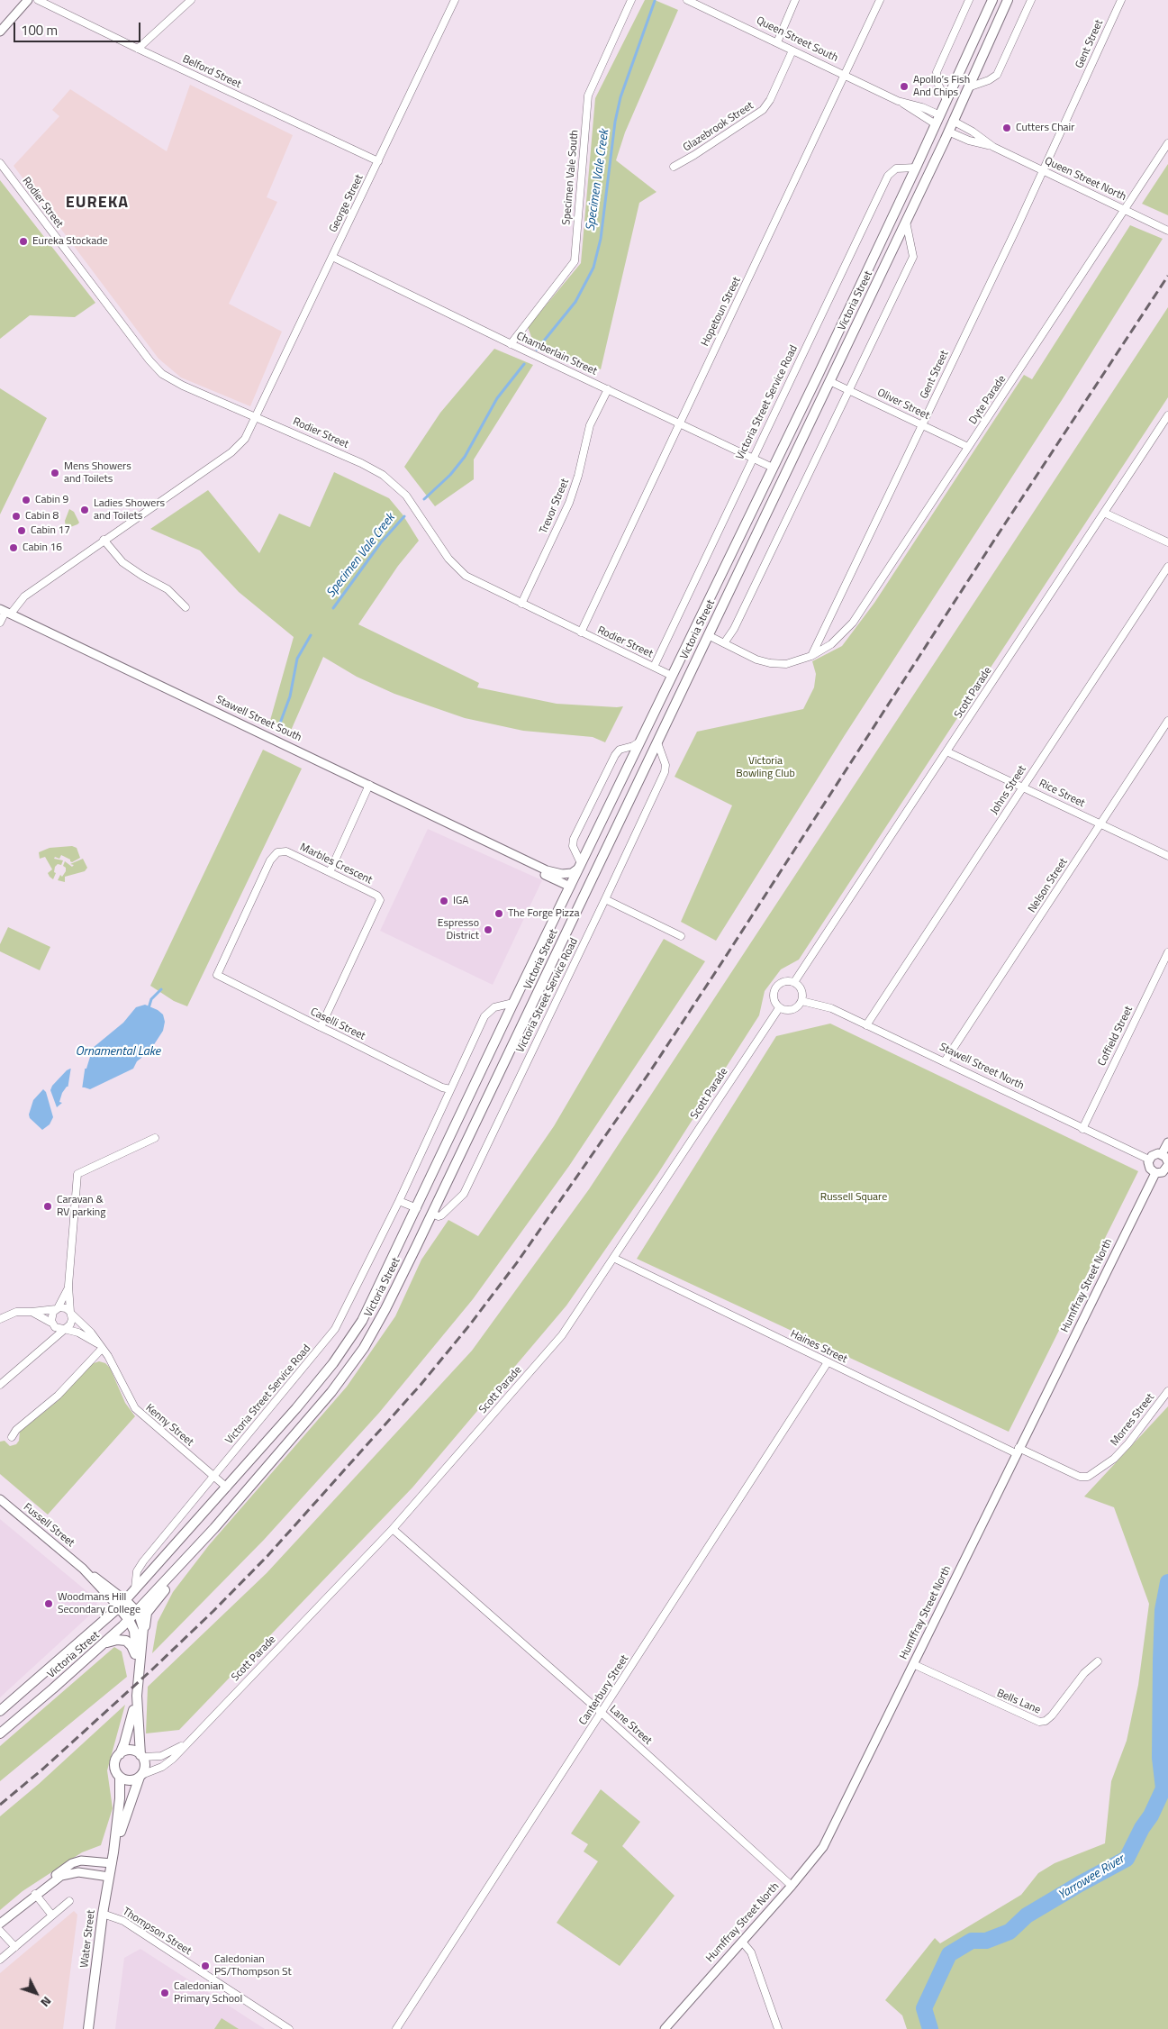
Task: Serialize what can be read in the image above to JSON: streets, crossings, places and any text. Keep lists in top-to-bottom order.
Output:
{
  "streets": {
    "main road": ["Queen Street South", "Victoria Street", "Water Street"],
    "street": [
      "Gent Street",
      "Belford Street",
      "Glazebrook Street",
      "Specimen Vale South",
      "Queen Street North",
      "Rodier Street",
      "George Street",
      "Hopetoun Street",
      "Chamberlain Street",
      "Dyte Parade",
      "Victoria Street Service Road",
      "Oliver Street",
      "Trevor Street",
      "Scott Parade",
      "Stawell Street South",
      "Johns Street",
      "Rice Street",
      "Marbles Crescent",
      "Nelson Street",
      "Caselli Street",
      "Coffield Street",
      "Stawell Street North",
      "Humffray Street North",
      "Haines Street",
      "Morres Street",
      "Kenny Street",
      "Fussell Street",
      "Canterbury Street",
      "Bells Lane",
      "Lane Street",
      "Thompson Street"
    ]
  },
  "crossings": [
    ["Queen Street South", "Glazebrook Street"],
    ["Queen Street South", "Queen Street North"],
    ["Queen Street South", "Victoria Street"],
    ["Queen Street South", "Hopetoun Street"],
    ["Gent Street", "Queen Street North"],
    ["Gent Street", "Dyte Parade"],
    ["Gent Street", "Oliver Street"],
    ["Belford Street", "George Street"],
    ["Specimen Vale South", "Chamberlain Street"],
    ["Queen Street North", "Victoria Street"],
    ["Queen Street North", "Dyte Parade"],
    ["Rodier Street", "George Street"],
    ["Rodier Street", "Victoria Street"],
    ["Rodier Street", "Hopetoun Street"],
    ["Rodier Street", "Victoria Street Service Road"],
    ["Rodier Street", "Trevor Street"],
    ["George Street", "Chamberlain Street"],
    ["George Street", "Stawell Street South"],
    ["Victoria Street", "Chamberlain Street"],
    ["Victoria Street", "Victoria Street Service Road"],
    ["Victoria Street", "Oliver Street"],
    ["Victoria Street", "Stawell Street South"],
    ["Victoria Street", "Kenny Street"],
    ["Victoria Street", "Fussell Street"],
    ["Hopetoun Street", "Chamberlain Street"],
    ["Chamberlain Street", "Victoria Street Service Road"],
    ["Chamberlain Street", "Trevor Street"],
    ["Dyte Parade", "Oliver Street"],
    ["Victoria Street Service Road", "Caselli Street"],
    ["Victoria Street Service Road", "Kenny Street"],
    ["Scott Parade", "Rice Street"],
    ["Scott Parade", "Stawell Street North"],
    ["Scott Parade", "Haines Street"],
    ["Scott Parade", "Lane Street"],
    ["Scott Parade", "Water Street"],
    ["Johns Street", "Rice Street"],
    ["Johns Street", "Stawell Street North"],
    ["Rice Street", "Nelson Street"],
    ["Marbles Crescent", "Caselli Street"],
    ["Nelson Street", "Stawell Street North"],
    ["Coffield Street", "Stawell Street North"],
    ["Stawell Street North", "Humffray Street North"],
    ["Humffray Street North", "Haines Street"],
    ["Humffray Street North", "Bells Lane"],
    ["Humffray Street North", "Lane Street"],
    ["Haines Street", "Morres Street"],
    ["Haines Street", "Canterbury Street"],
    ["Canterbury Street", "Lane Street"],
    ["Thompson Street", "Water Street"]
  ],
  "districts": ["EUREKA"],
  "water": ["Specimen Vale Creek", "Ornamental Lake", "Yarrowee River"],
  "parks": ["Victoria Bowling Club", "Russell Square"],
  "places": [
    "Apollo’s Fish And Chips",
    "Cutters Chair",
    "Eureka Stockade",
    "Mens Showers and Toilets",
    "Cabin 9",
    "Ladies Showers and Toilets",
    "Cabin 8",
    "Cabin 17",
    "Cabin 16",
    "IGA",
    "The Forge Pizza",
    "Espresso District",
    "Caravan & RV parking",
    "Woodmans Hill Secondary College",
    "Caledonian PS/Thompson St",
    "Caledonian Primary School"
  ],
  "scale_bar": "100 m",
  "north": "bottom right"
}
